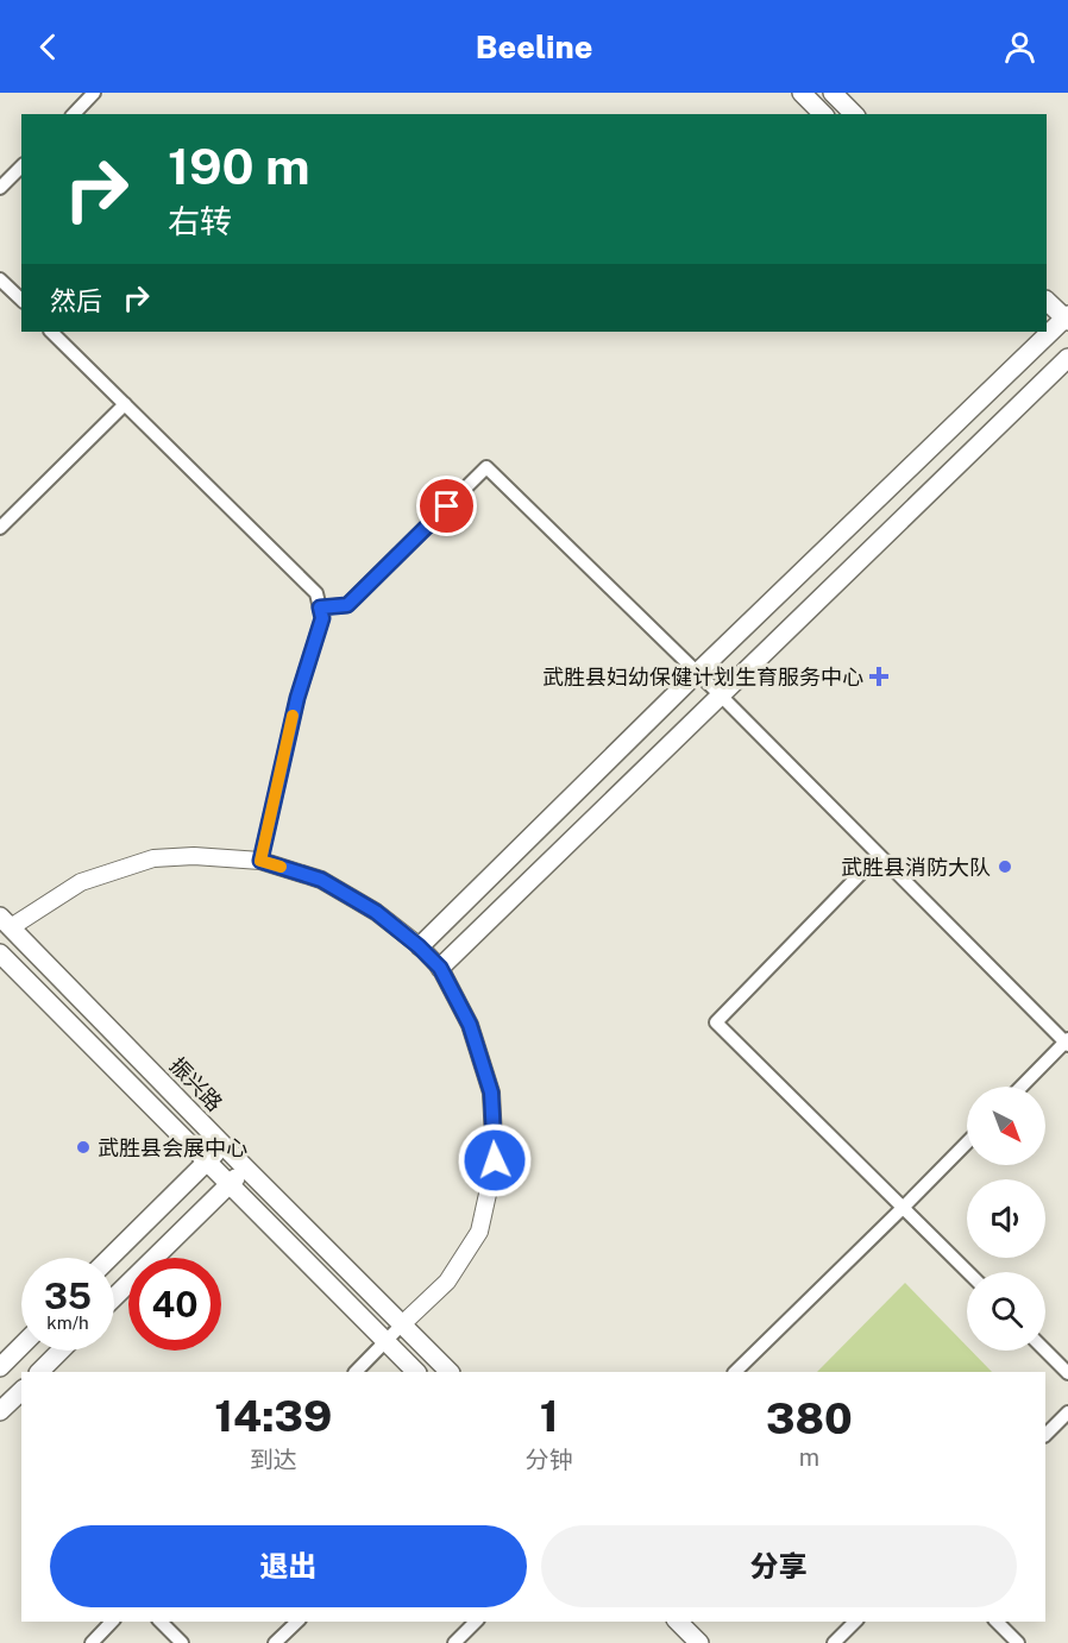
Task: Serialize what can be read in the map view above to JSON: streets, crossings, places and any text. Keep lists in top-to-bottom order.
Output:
{
  "streets": {
    "main road": ["振兴路"]
  },
  "places": {
    "health": ["武胜县妇幼保健计划生育服务中心"],
    "other": ["武胜县消防大队", "武胜县会展中心"]
  },
  "north": "bottom right",
  "page": {
    "header": "Beeline",
    "turn": ["190 m", "右转"],
    "then": "然后",
    "speed": "35 km/h",
    "limit": "40",
    "eta": [
      "14:39",
      "到达",
      "1",
      "分钟",
      "380",
      "m"
    ],
    "buttons": ["退出", "分享"]
  }
}
